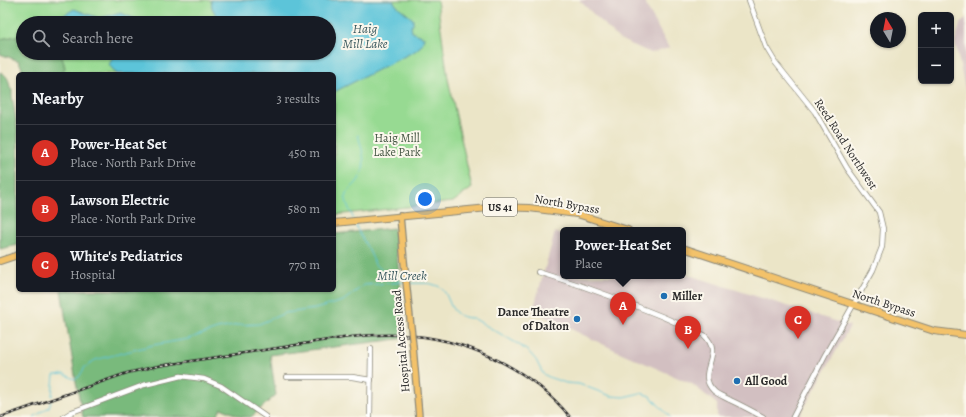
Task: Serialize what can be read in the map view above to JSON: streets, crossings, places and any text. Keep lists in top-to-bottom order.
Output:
{
  "streets": {
    "highway": ["North Bypass", "US 41"],
    "main road": ["Hospital Access Road"],
    "street": ["Reed Road Northwest"]
  },
  "crossings": [
    ["Reed Road Northwest", "North Bypass"],
    ["North Bypass", "Hospital Access Road"]
  ],
  "water": ["Haig Mill Lake", "Mill Creek"],
  "parks": ["Haig Mill Lake Park"],
  "places": ["Miller", "Dance Theatre of Dalton", "All Good"],
  "north": "top",
  "page": {
    "map_buttons": ["+", "−"],
    "search": "Search here",
    "heading": ["Nearby", "3 results"],
    "list": [
      {
        "mark": "A",
        "name": "Power-Heat Set",
        "note": "Place · North Park Drive",
        "value": "450 m"
      },
      {
        "mark": "B",
        "name": "Lawson Electric",
        "note": "Place · North Park Drive",
        "value": "580 m"
      },
      {
        "mark": "C",
        "name": "White's Pediatrics",
        "note": "Hospital",
        "value": "770 m"
      }
    ],
    "popup": ["Power-Heat Set", "Place"],
    "pins": ["A", "C", "B"]
  }
}
